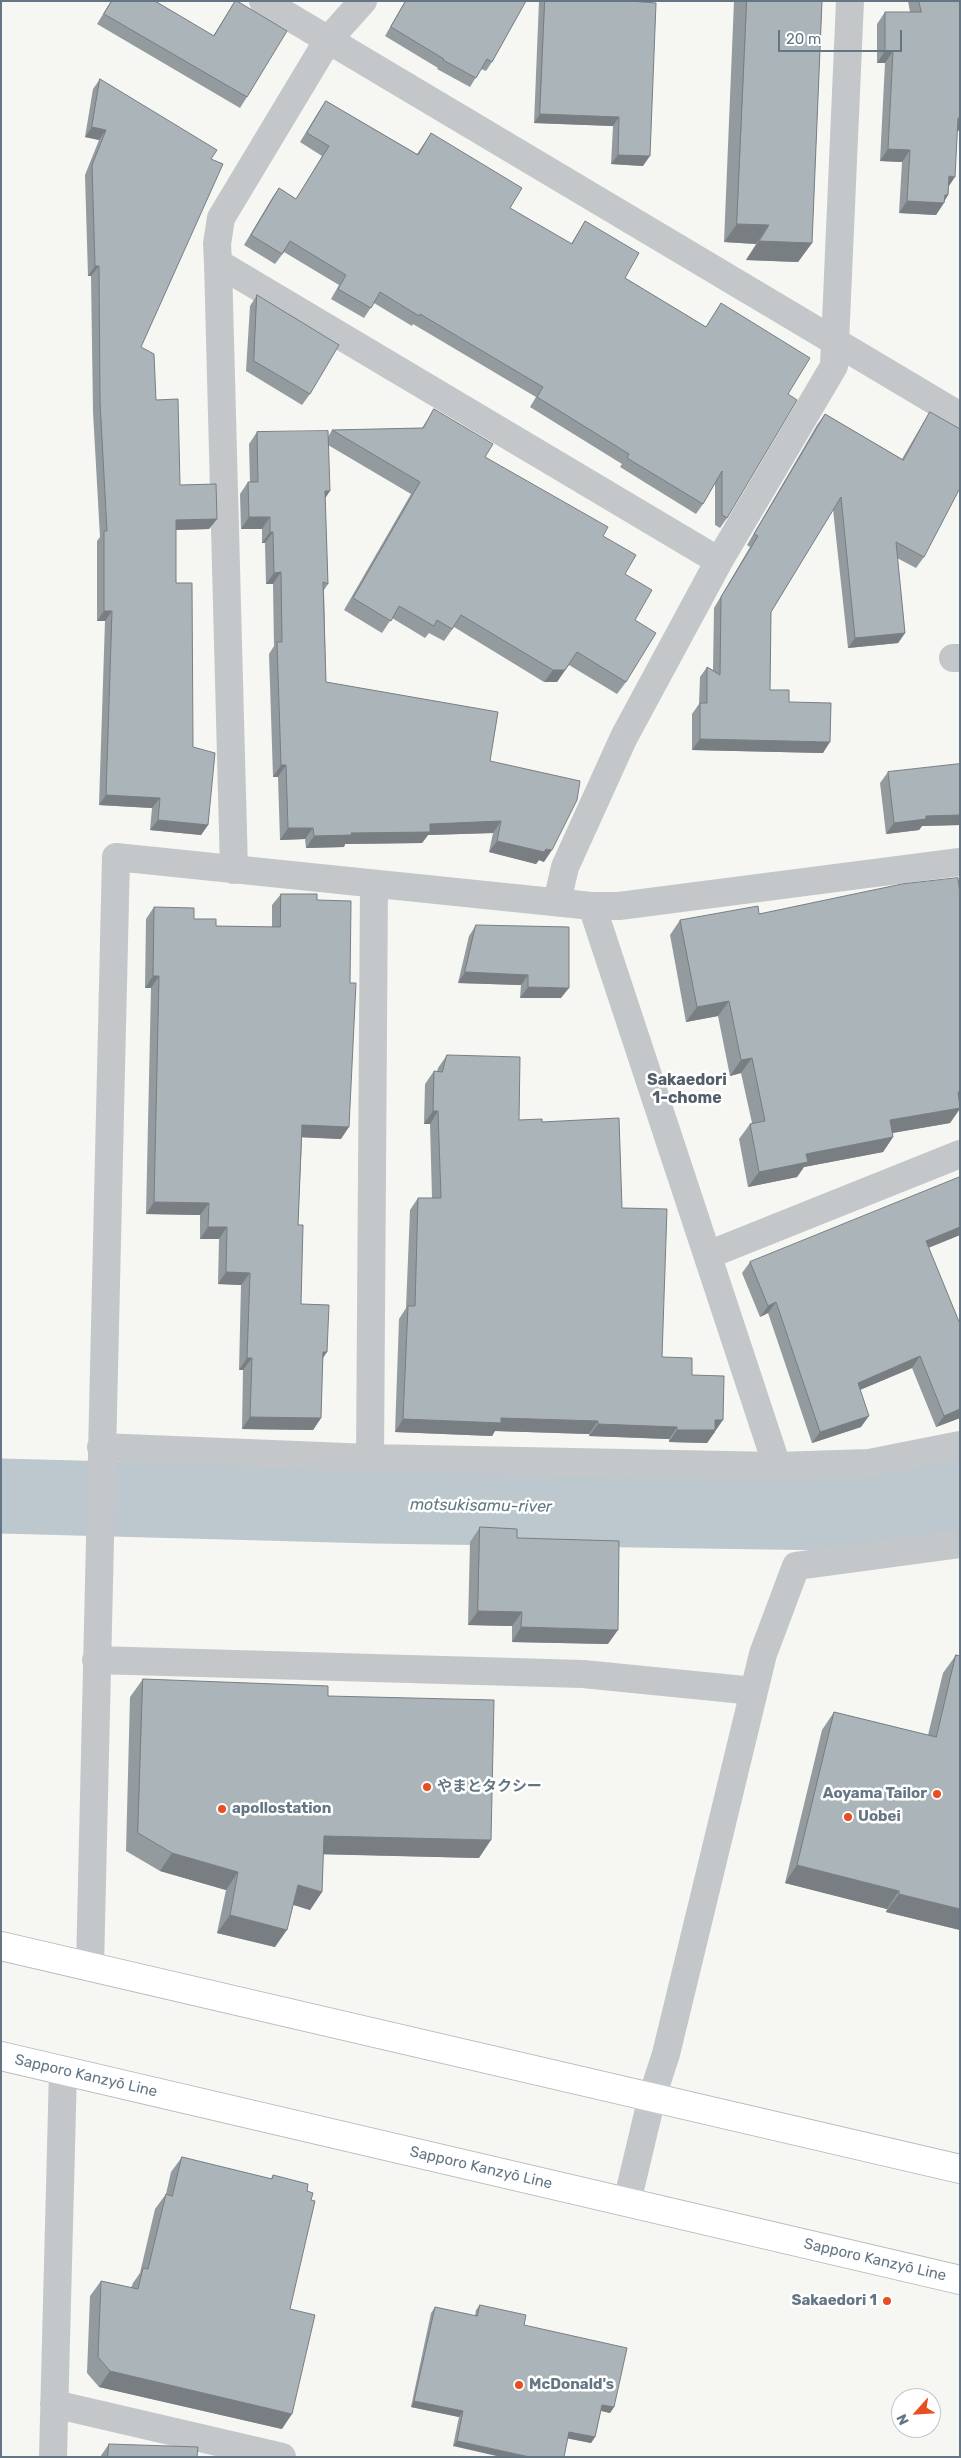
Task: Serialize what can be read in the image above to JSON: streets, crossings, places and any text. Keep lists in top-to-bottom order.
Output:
{
  "streets": {
    "main road": ["Sapporo Kanzyō Line"]
  },
  "districts": ["Sakaedori 1-chome"],
  "water": ["motsukisamu-river"],
  "places": [
    "やまとタクシー",
    "Aoyama Tailor",
    "apollostation",
    "Uobei",
    "Sakaedori 1",
    "McDonald's"
  ],
  "scale_bar": "20 m",
  "north": "bottom left"
}
